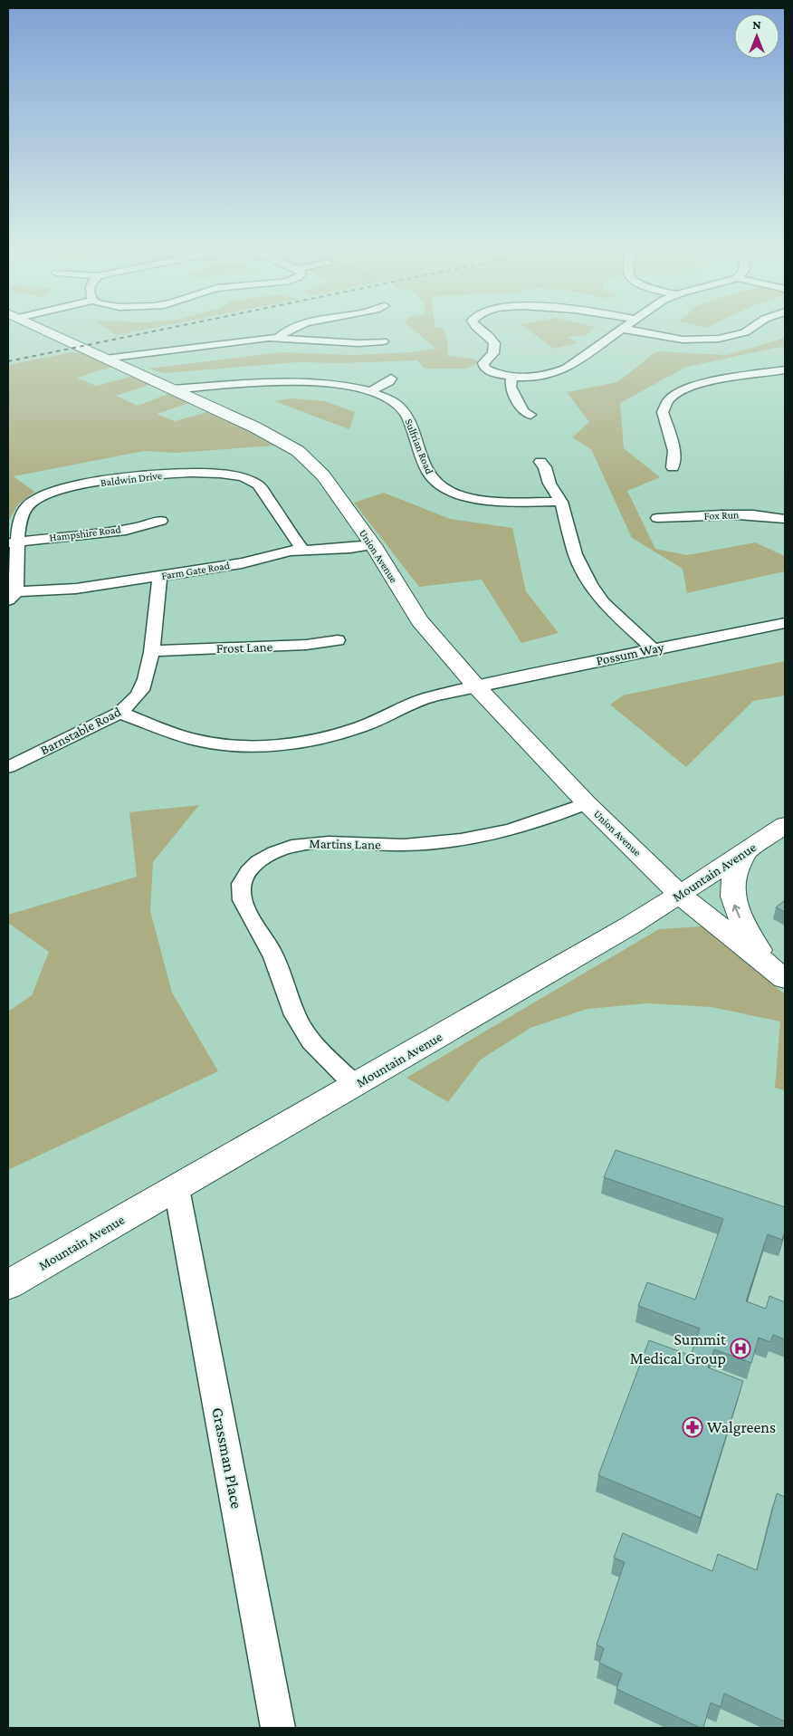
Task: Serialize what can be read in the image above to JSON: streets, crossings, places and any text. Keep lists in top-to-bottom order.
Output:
{
  "streets": {
    "main road": ["Union Avenue", "Mountain Avenue"],
    "street": [
      "Sulfrian Road",
      "Baldwin Drive",
      "Fox Run",
      "Hampshire Road",
      "Farm Gate Road",
      "Frost Lane",
      "Possum Way",
      "Barnstable Road",
      "Martins Lane",
      "Grassman Place"
    ]
  },
  "crossings": [
    ["Sulfrian Road", "Union Avenue"],
    ["Baldwin Drive", "Hampshire Road"],
    ["Baldwin Drive", "Farm Gate Road"],
    ["Union Avenue", "Farm Gate Road"],
    ["Union Avenue", "Possum Way"],
    ["Union Avenue", "Martins Lane"],
    ["Union Avenue", "Mountain Avenue"],
    ["Farm Gate Road", "Barnstable Road"],
    ["Frost Lane", "Barnstable Road"],
    ["Possum Way", "Barnstable Road"],
    ["Martins Lane", "Mountain Avenue"],
    ["Mountain Avenue", "Grassman Place"]
  ],
  "places": {
    "hospital": ["Summit Medical Group"],
    "pharmacy": ["Walgreens"]
  },
  "north": "top"
}
